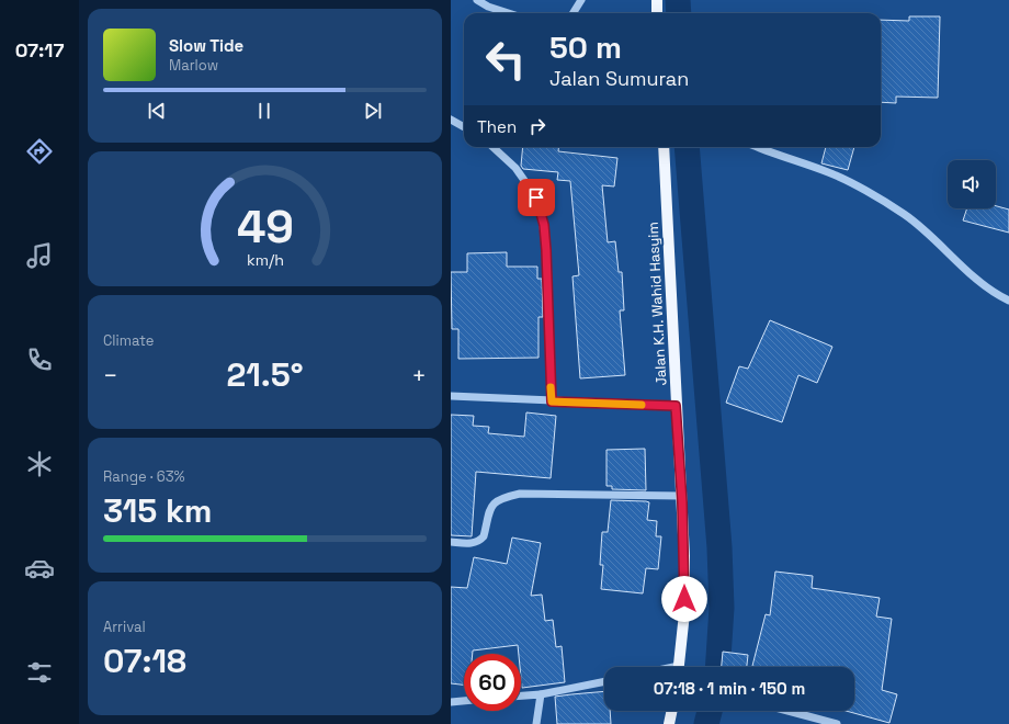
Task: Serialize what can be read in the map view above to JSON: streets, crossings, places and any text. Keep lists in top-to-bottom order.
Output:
{
  "streets": {
    "main road": ["Jalan K.H. Wahid Hasyim"]
  },
  "page": {
    "tabs": "07:17",
    "turn": ["50 m", "Jalan Sumuran"],
    "song": ["Slow Tide", "Marlow"],
    "then": "Then",
    "tile": [
      "Climate",
      ["Range · 63%", "315 km"],
      ["Arrival", "07:18"]
    ],
    "heat": ["−", "21.5°", "+"],
    "limit": "60",
    "trip": "07:18 · 1 min · 150 m",
    "gauge": ["49", "km/h"]
  }
}
